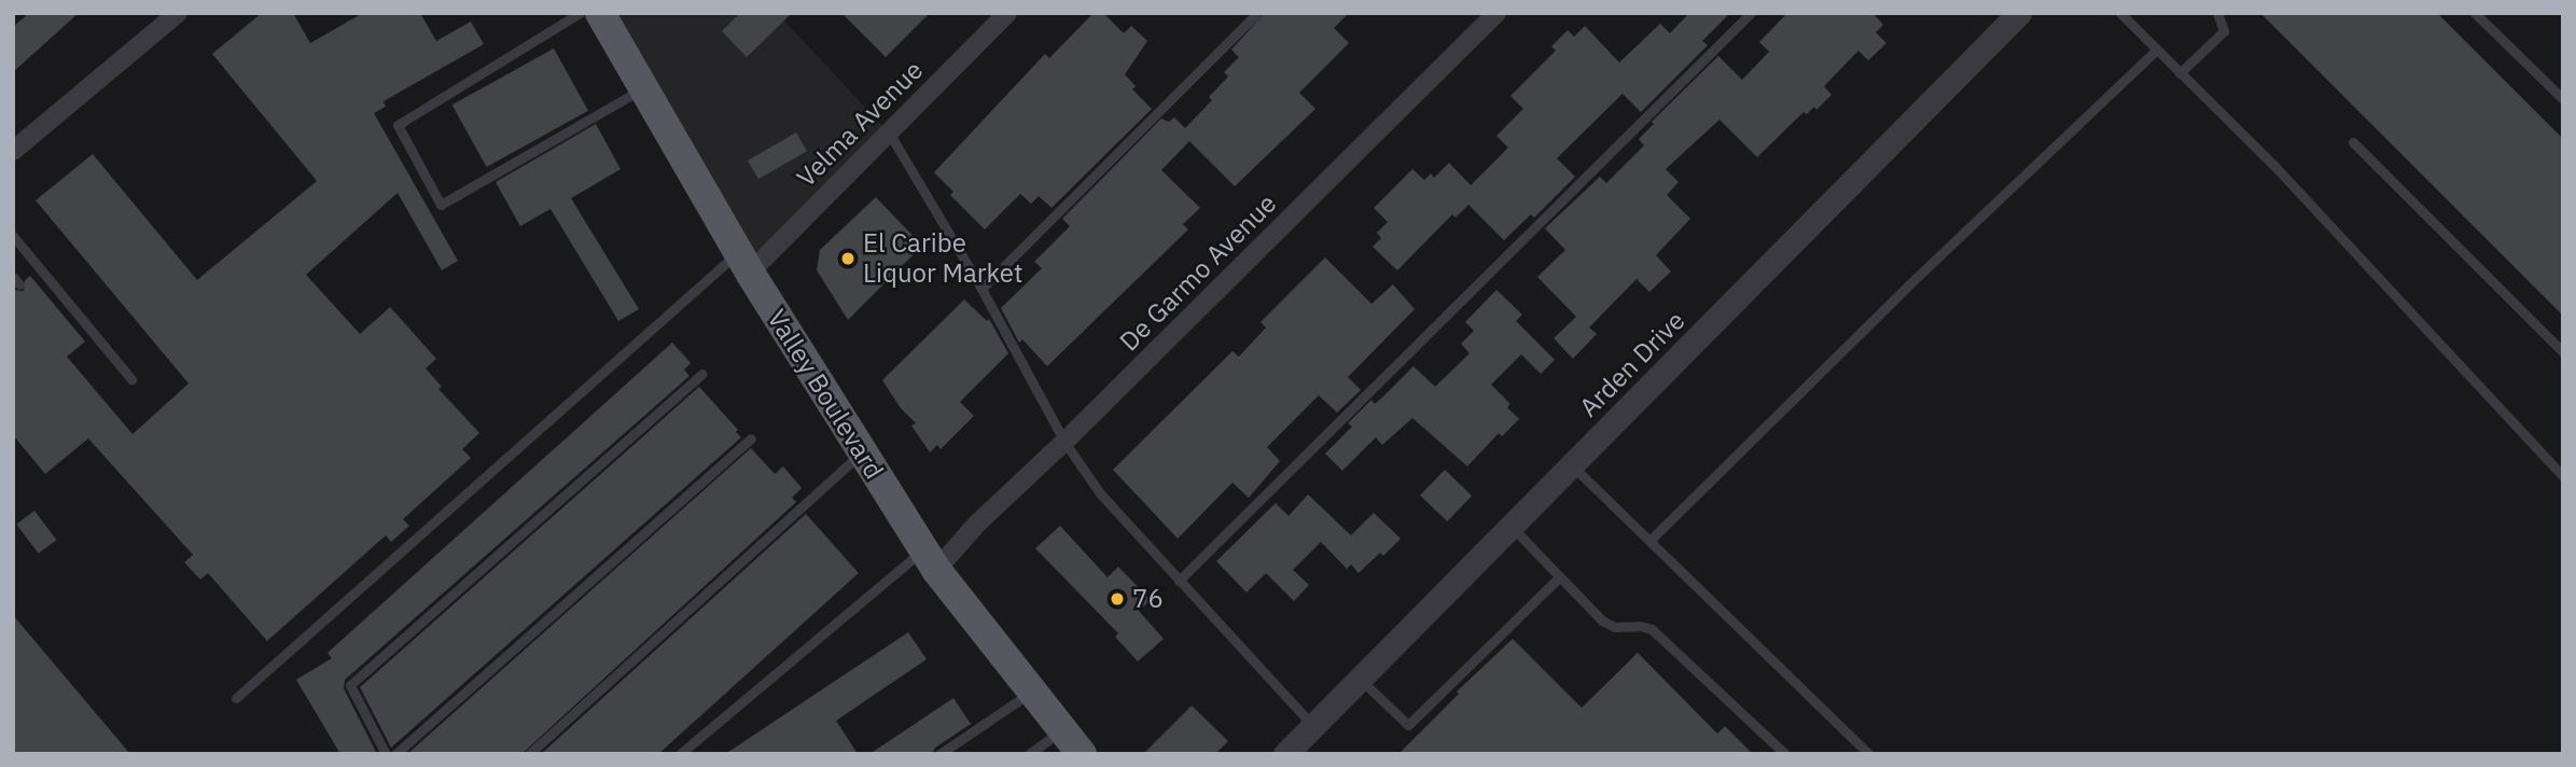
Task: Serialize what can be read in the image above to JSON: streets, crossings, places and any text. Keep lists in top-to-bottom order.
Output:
{
  "streets": {
    "main road": ["Valley Boulevard"],
    "street": ["Velma Avenue", "De Garmo Avenue", "Arden Drive"]
  },
  "crossings": [
    ["Velma Avenue", "Valley Boulevard"],
    ["De Garmo Avenue", "Valley Boulevard"]
  ],
  "places": ["El Caribe Liquor Market", "76"]
}
